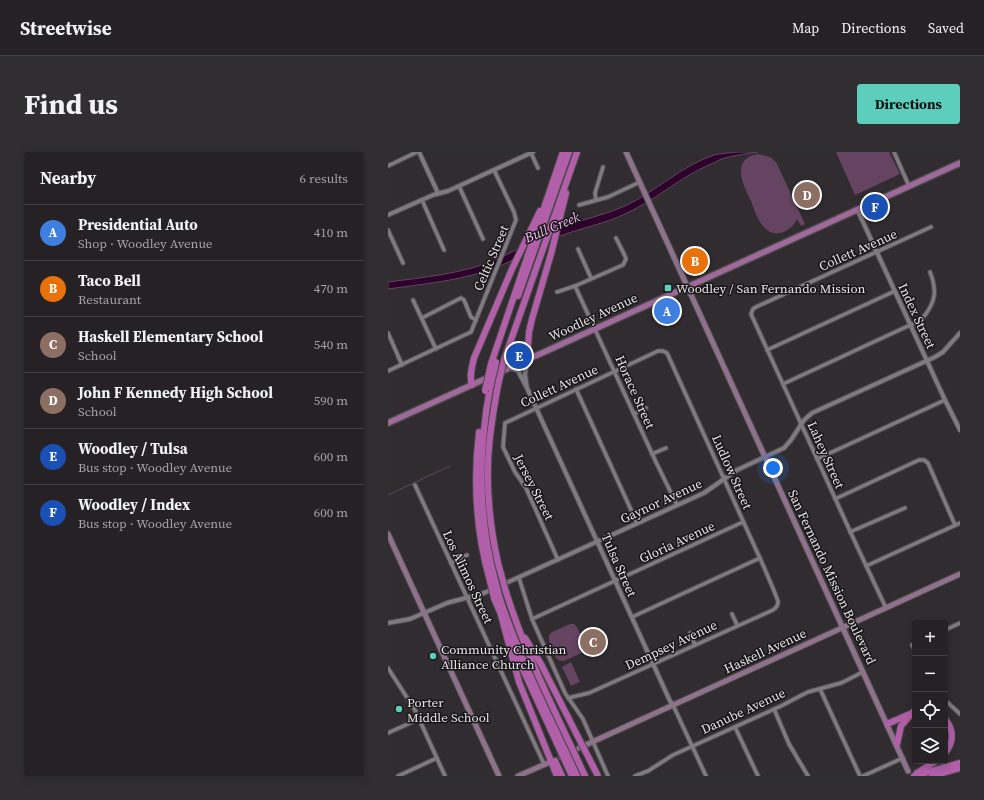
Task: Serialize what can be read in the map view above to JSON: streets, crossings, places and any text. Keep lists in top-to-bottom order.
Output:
{
  "streets": {
    "main road": ["Woodley Avenue", "San Fernando Mission Boulevard", "Haskell Avenue"],
    "street": [
      "Collett Avenue",
      "Celtic Street",
      "Index Street",
      "Horace Street",
      "Lahey Street",
      "Ludlow Street",
      "Jersey Street",
      "Gaynor Avenue",
      "Gloria Avenue",
      "Tulsa Street",
      "Los Alimos Street",
      "Dempsey Avenue",
      "Danube Avenue"
    ]
  },
  "crossings": [
    ["Collett Avenue", "Index Street"],
    ["Collett Avenue", "Horace Street"],
    ["Collett Avenue", "Lahey Street"],
    ["Collett Avenue", "Ludlow Street"],
    ["Collett Avenue", "Jersey Street"],
    ["Collett Avenue", "Tulsa Street"],
    ["Index Street", "Woodley Avenue"],
    ["Index Street", "Gaynor Avenue"],
    ["Woodley Avenue", "Horace Street"],
    ["Woodley Avenue", "Tulsa Street"],
    ["Woodley Avenue", "San Fernando Mission Boulevard"],
    ["Horace Street", "Gaynor Avenue"],
    ["Lahey Street", "Gaynor Avenue"],
    ["Lahey Street", "Haskell Avenue"],
    ["Ludlow Street", "Gaynor Avenue"],
    ["Ludlow Street", "Gloria Avenue"],
    ["Ludlow Street", "Dempsey Avenue"],
    ["Jersey Street", "Gaynor Avenue"],
    ["Gaynor Avenue", "Tulsa Street"],
    ["Gaynor Avenue", "Los Alimos Street"],
    ["Gaynor Avenue", "San Fernando Mission Boulevard"],
    ["Gloria Avenue", "Tulsa Street"],
    ["Tulsa Street", "Dempsey Avenue"],
    ["Tulsa Street", "Haskell Avenue"],
    ["Tulsa Street", "Danube Avenue"],
    ["San Fernando Mission Boulevard", "Haskell Avenue"],
    ["San Fernando Mission Boulevard", "Danube Avenue"]
  ],
  "water": ["Bull Creek"],
  "places": {
    "transit": ["Woodley / San Fernando Mission"],
    "other": ["Community Christian Alliance Church", "Porter Middle School"]
  },
  "page": {
    "header": "Streetwise",
    "nav": ["Map", "Directions", "Saved"],
    "buttons": "Directions",
    "title": "Find us",
    "heading": ["Nearby", "6 results"],
    "pins": [
      "D",
      "F",
      "B",
      "A",
      "E",
      "C"
    ],
    "list": [
      {
        "mark": "A",
        "name": "Presidential Auto",
        "note": "Shop · Woodley Avenue",
        "value": "410 m"
      },
      {
        "mark": "B",
        "name": "Taco Bell",
        "note": "Restaurant",
        "value": "470 m"
      },
      {
        "mark": "C",
        "name": "Haskell Elementary School",
        "note": "School",
        "value": "540 m"
      },
      {
        "mark": "D",
        "name": "John F Kennedy High School",
        "note": "School",
        "value": "590 m"
      },
      {
        "mark": "E",
        "name": "Woodley / Tulsa",
        "note": "Bus stop · Woodley Avenue",
        "value": "600 m"
      },
      {
        "mark": "F",
        "name": "Woodley / Index",
        "note": "Bus stop · Woodley Avenue",
        "value": "600 m"
      }
    ],
    "map_buttons": ["+", "−"]
  }
}
